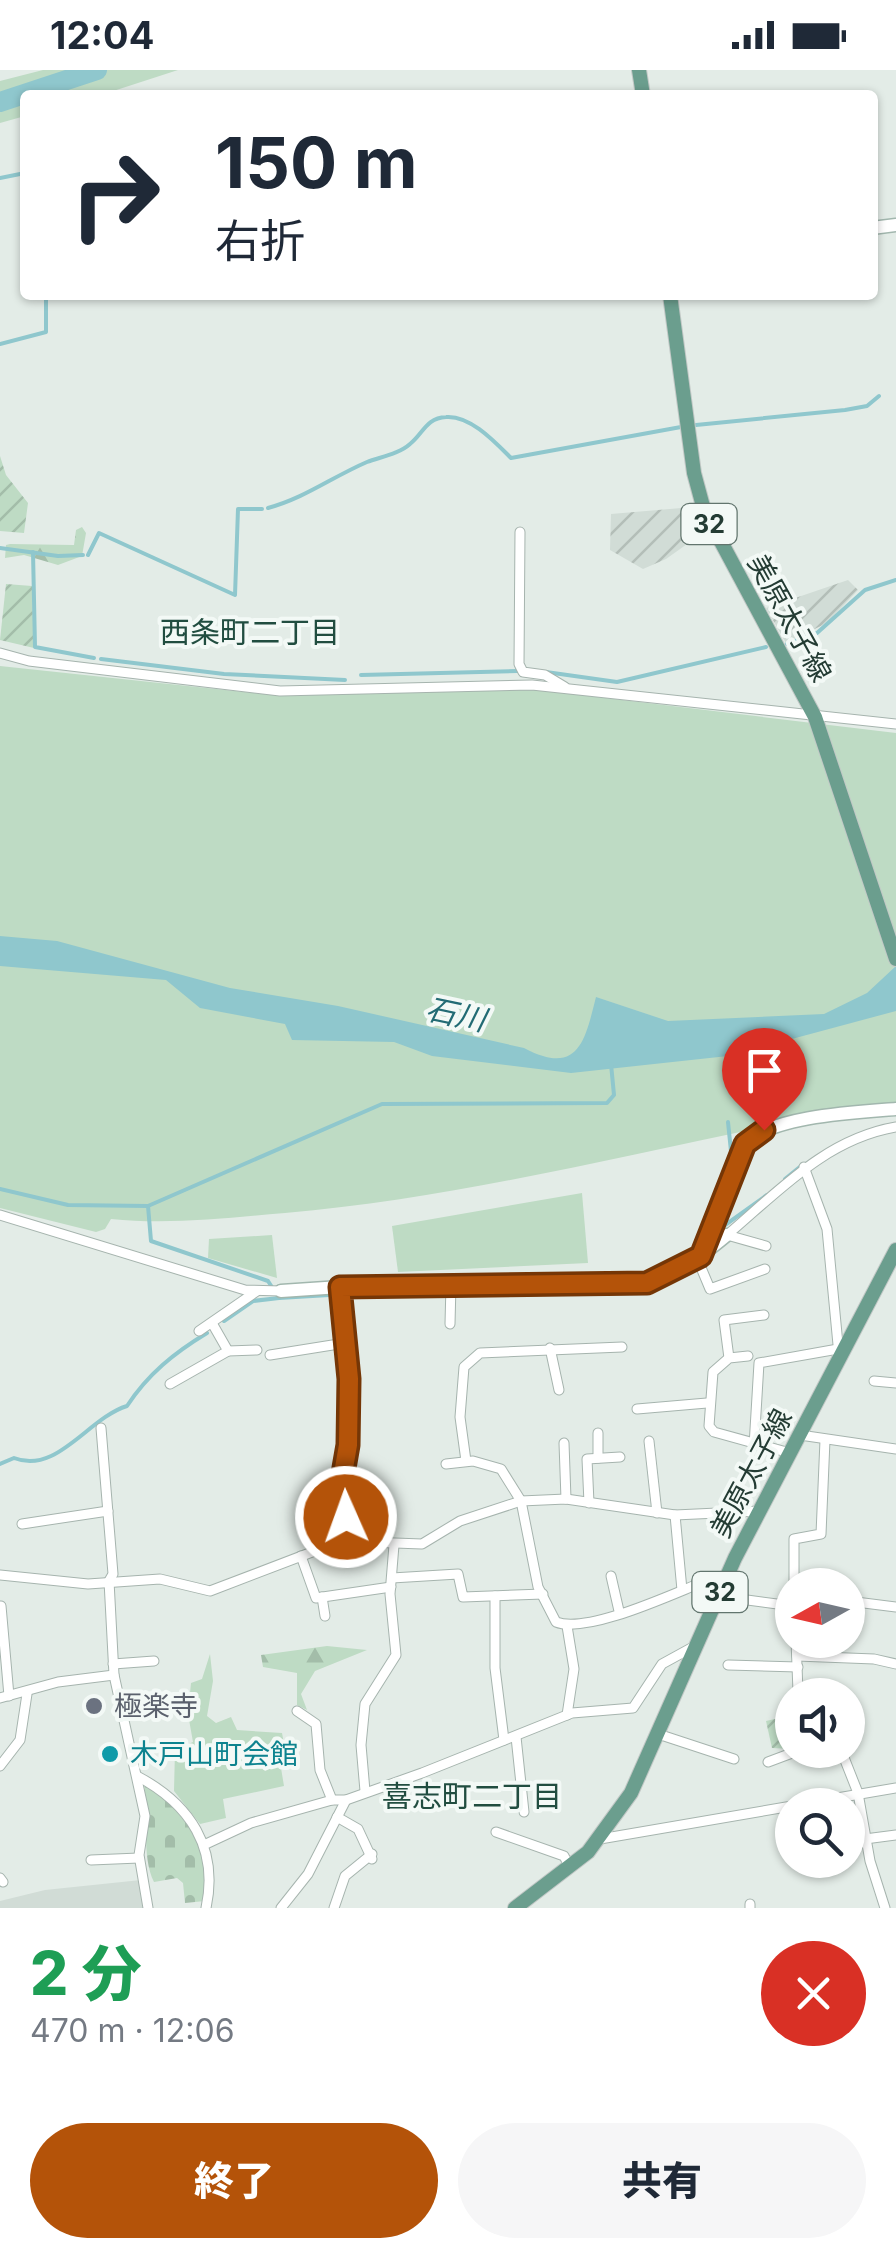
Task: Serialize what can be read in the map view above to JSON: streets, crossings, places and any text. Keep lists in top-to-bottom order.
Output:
{
  "streets": {
    "main road": ["32", "美原太子線"]
  },
  "districts": ["西条町二丁目", "喜志町二丁目"],
  "water": ["石川"],
  "places": ["極楽寺", "木戸山町会館"],
  "north": "left",
  "page": {
    "status": "12:04",
    "turn": ["150 m", "右折"],
    "heading": ["2 分", "470 m · 12:06"],
    "buttons": ["終了", "共有"]
  }
}
